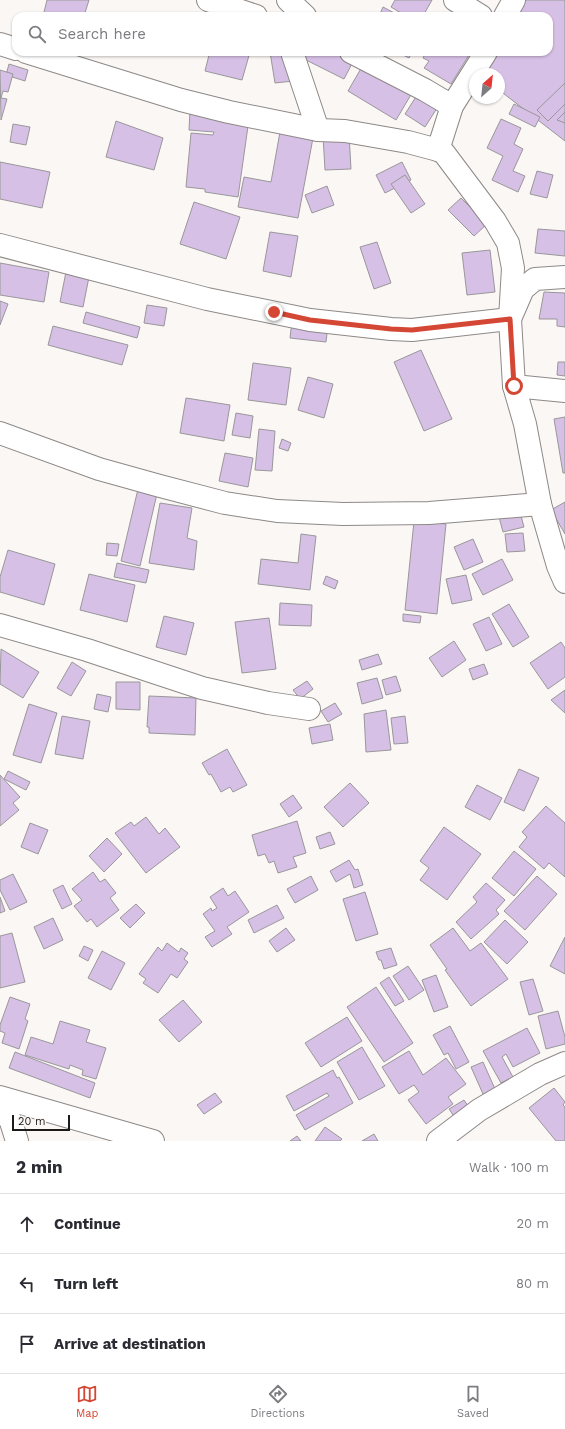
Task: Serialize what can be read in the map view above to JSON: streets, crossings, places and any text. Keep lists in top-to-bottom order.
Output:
{
  "scale_bar": "20 m",
  "north": "top right",
  "page": {
    "search": "Search here",
    "scale": "20 m",
    "heading": ["2 min", "Walk · 100 m"],
    "list": [
      ["Continue", "20 m"],
      ["Turn left", "80 m"],
      "Arrive at destination"
    ],
    "nav": ["Map", "Directions", "Saved"]
  }
}
